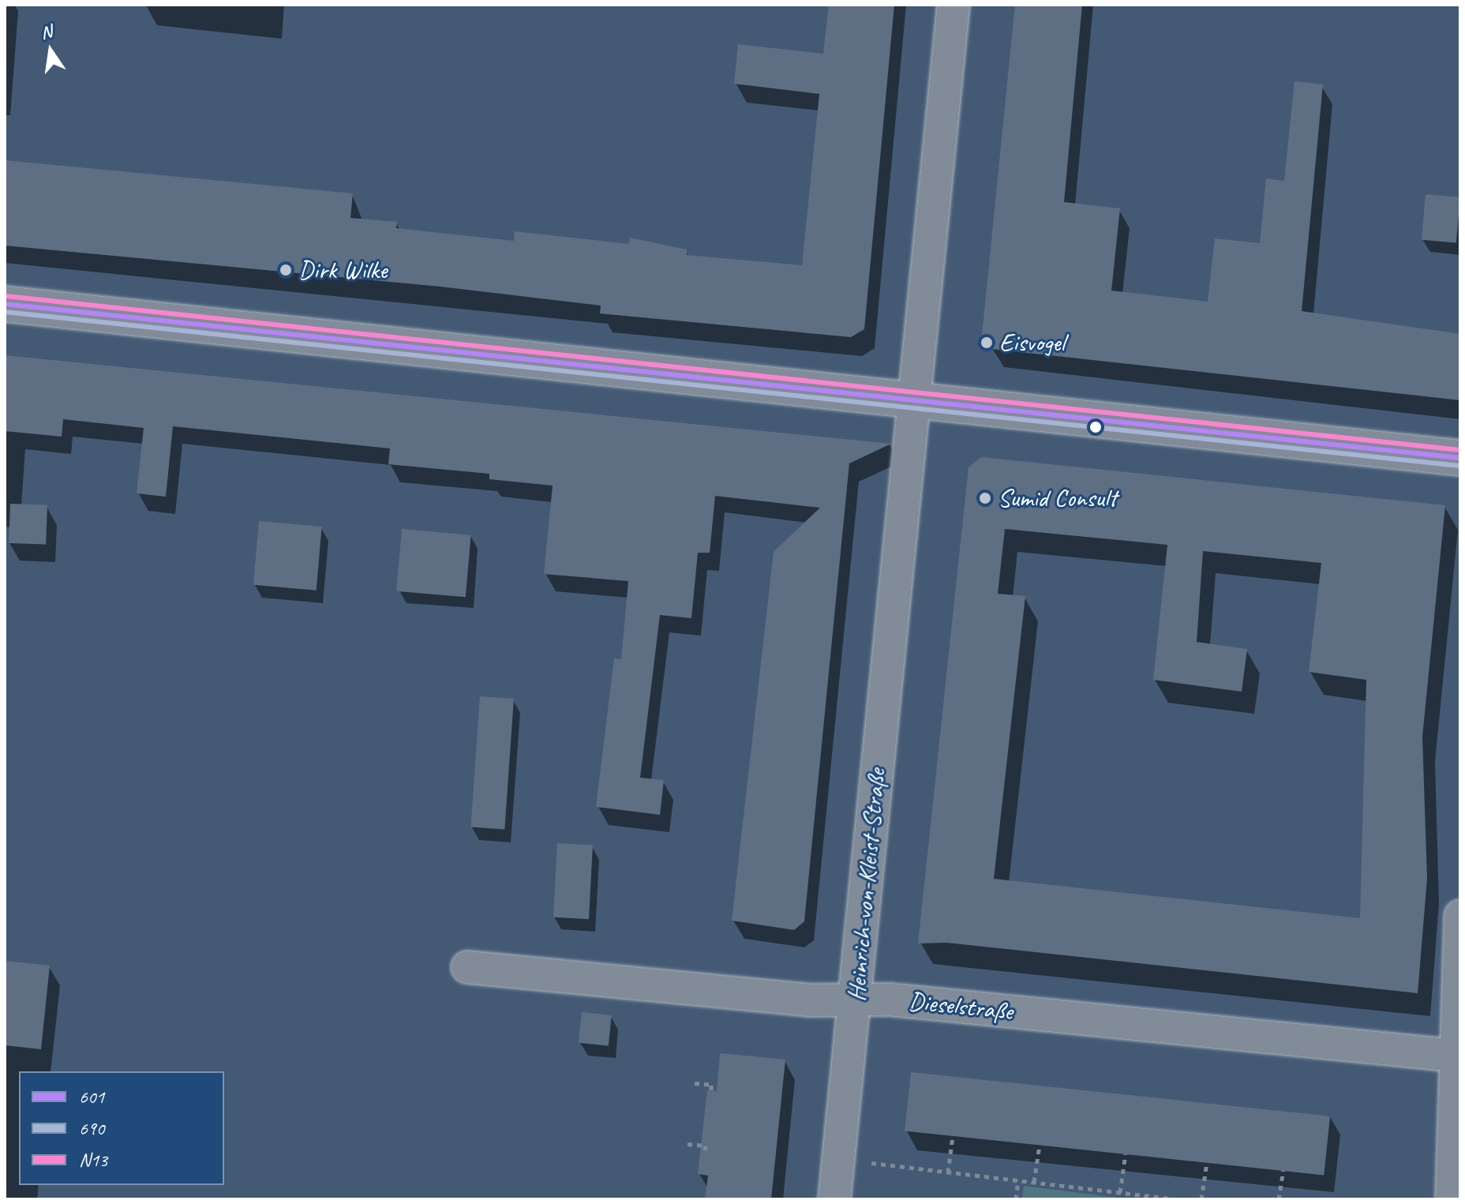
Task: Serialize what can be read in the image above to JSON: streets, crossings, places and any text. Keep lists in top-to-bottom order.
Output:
{
  "streets": {
    "street": ["Heinrich-von-Kleist-Straße", "Dieselstraße"]
  },
  "crossings": [
    ["Heinrich-von-Kleist-Straße", "Dieselstraße"]
  ],
  "places": ["Dirk Wilke", "Eisvogel", "Sumid Consult"],
  "lines": ["transit line N13", "transit line 601", "transit line 690"],
  "legend": ["601", "690", "N13"],
  "north": "top"
}
